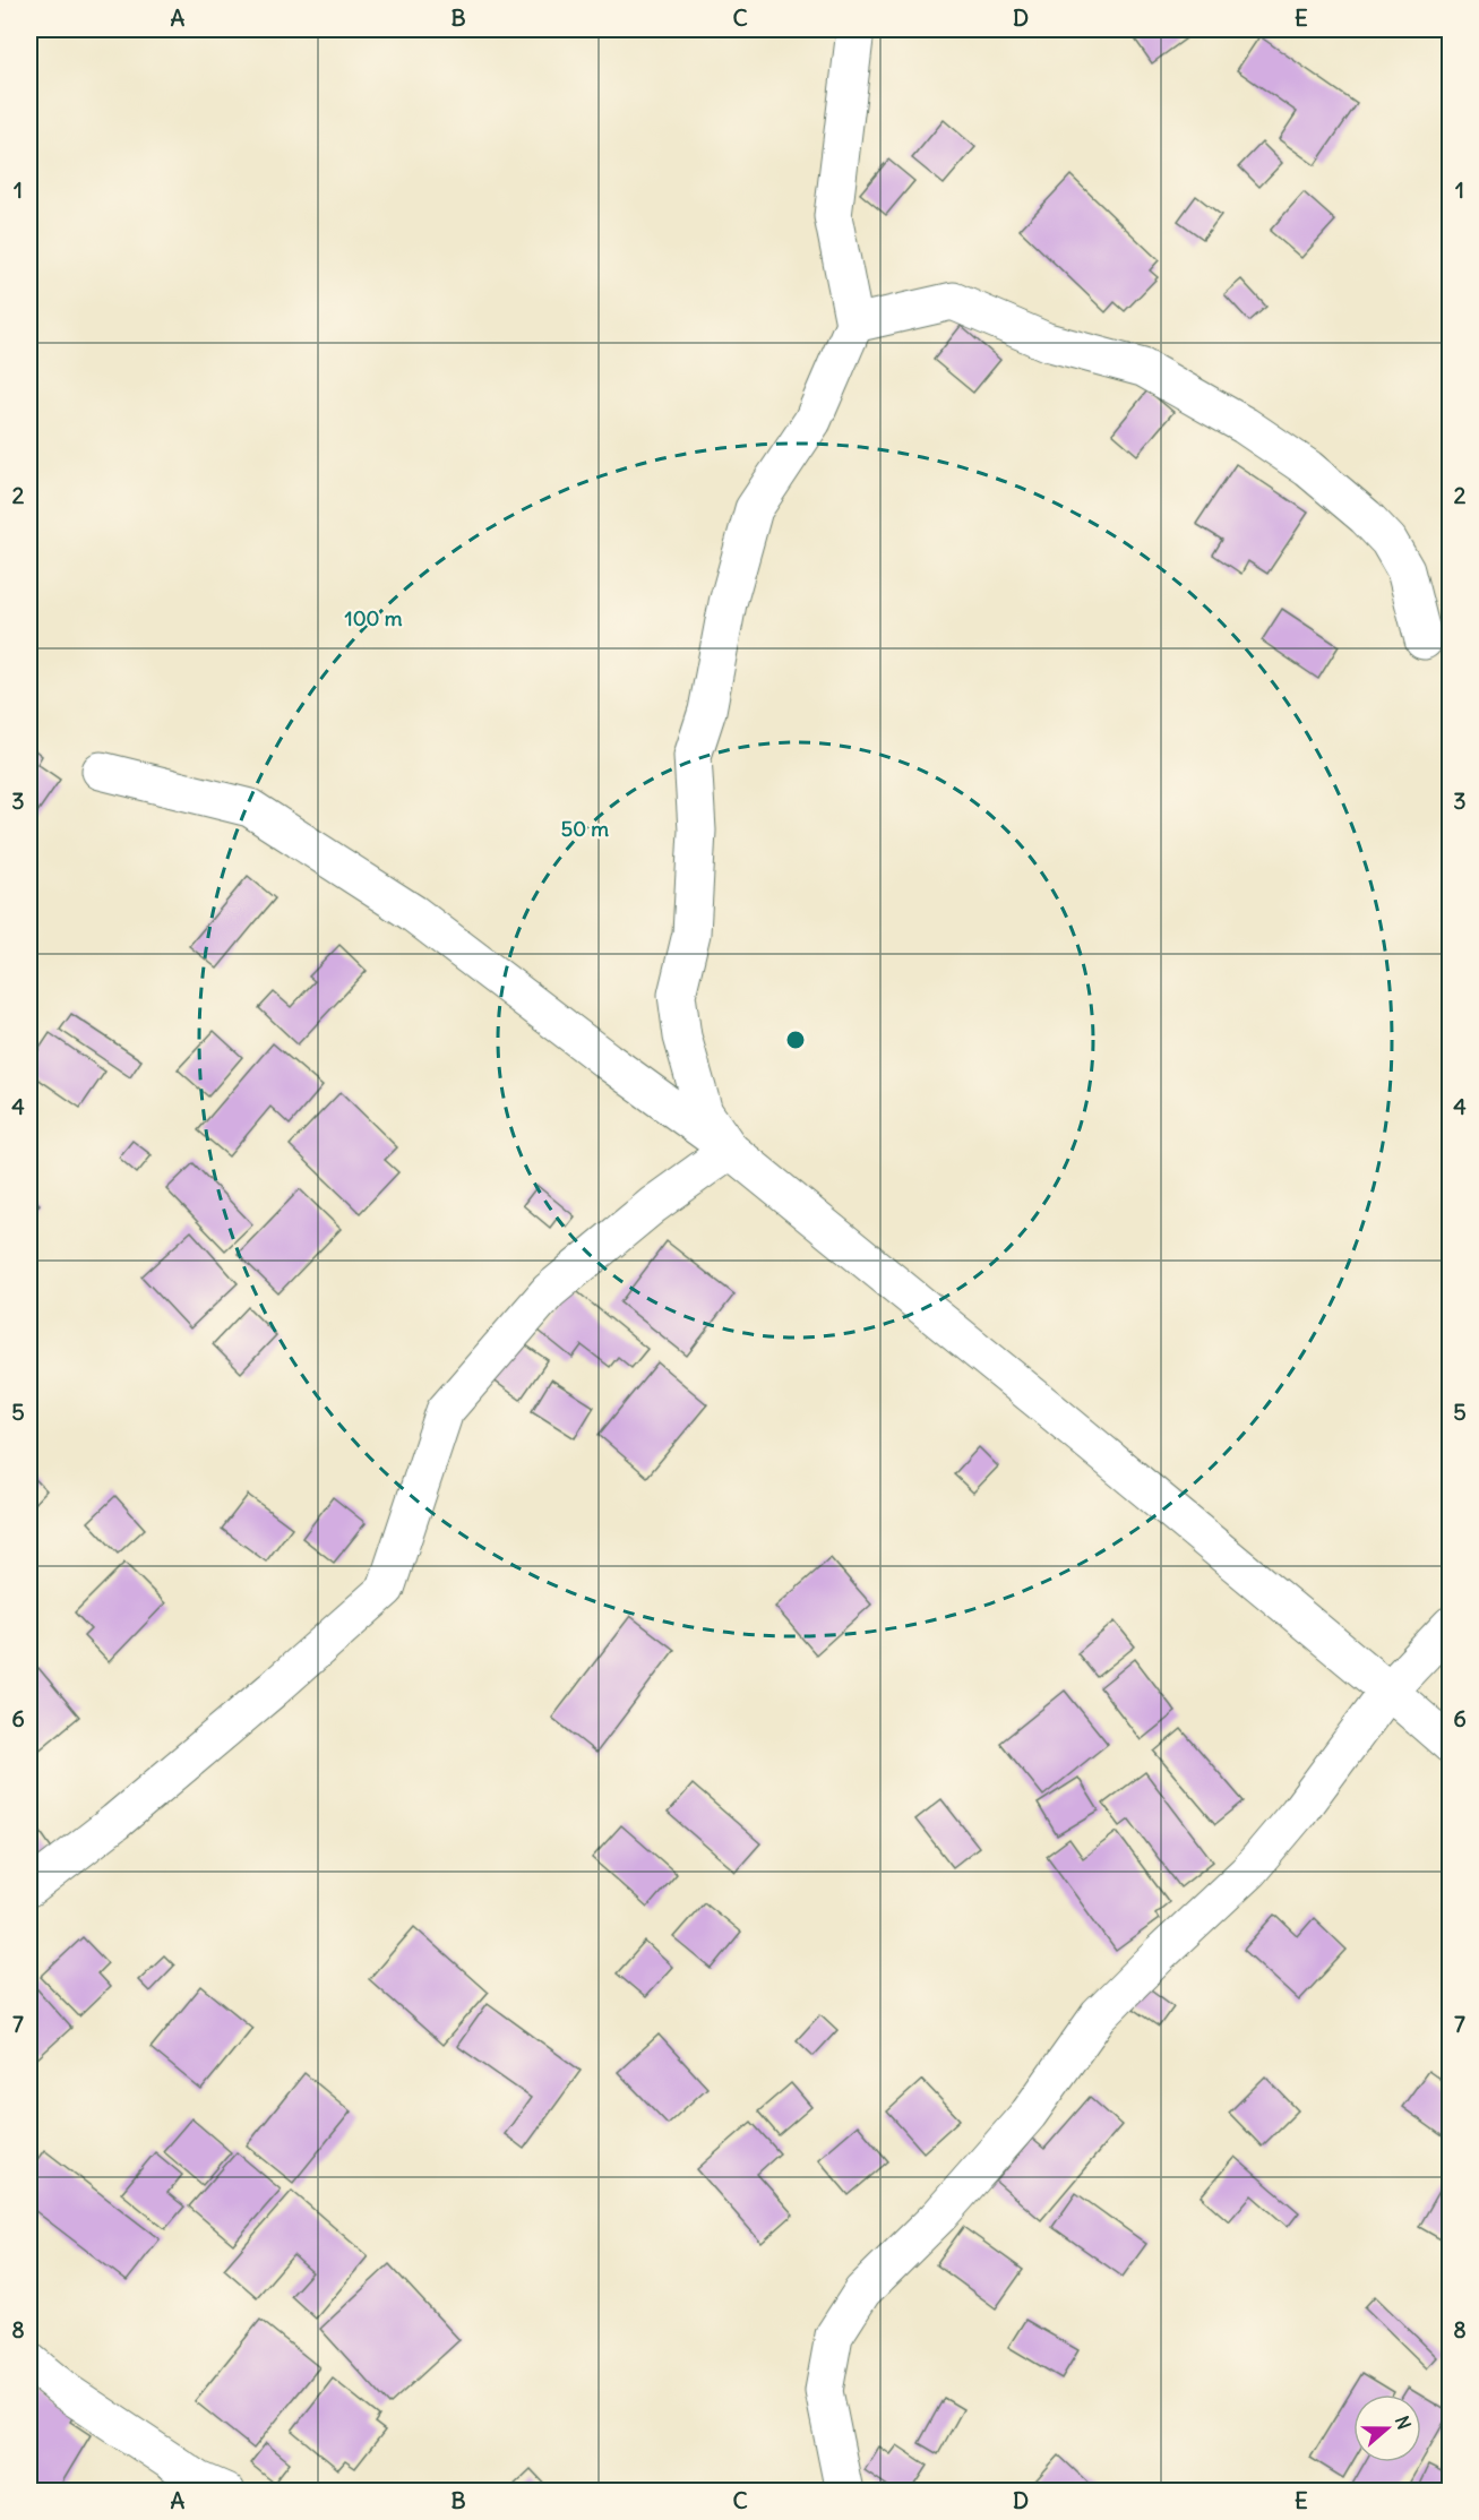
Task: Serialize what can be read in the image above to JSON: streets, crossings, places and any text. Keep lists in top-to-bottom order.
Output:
{
  "north": "right",
  "grid": {
    "columns": [
      "A",
      "B",
      "C",
      "D",
      "E"
    ],
    "rows": [
      "1",
      "2",
      "3",
      "4",
      "5",
      "6",
      "7",
      "8"
    ]
  },
  "rings": ["100 m", "50 m"]
}
